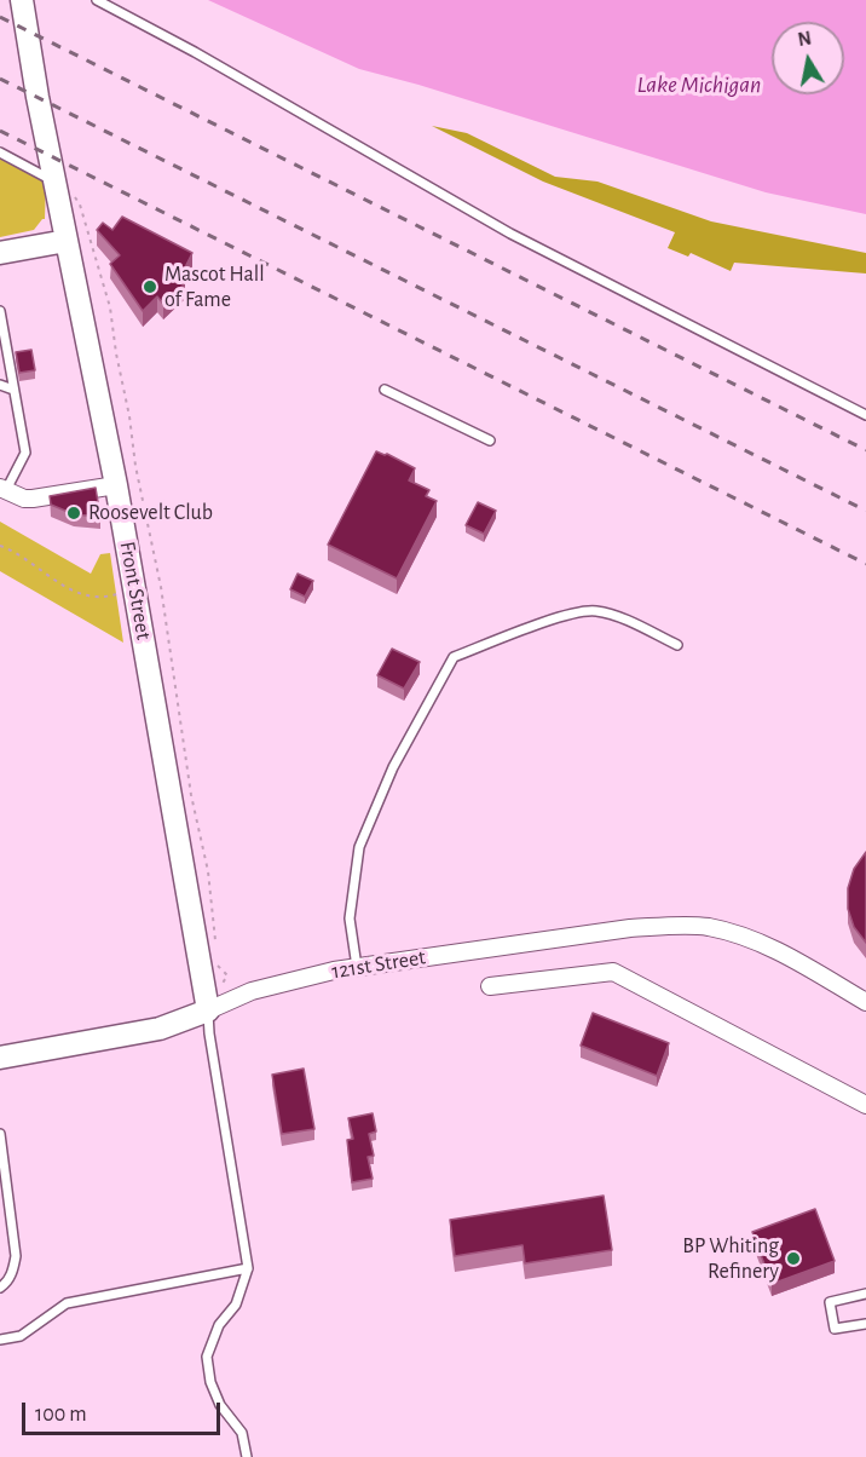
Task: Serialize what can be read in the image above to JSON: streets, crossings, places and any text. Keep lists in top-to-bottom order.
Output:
{
  "streets": {
    "street": ["Front Street", "121st Street"]
  },
  "crossings": [
    ["Front Street", "121st Street"]
  ],
  "water": ["Lake Michigan"],
  "places": ["Mascot Hall of Fame", "Roosevelt Club", "BP Whiting Refinery"],
  "scale_bar": "100 m",
  "north": "top"
}
